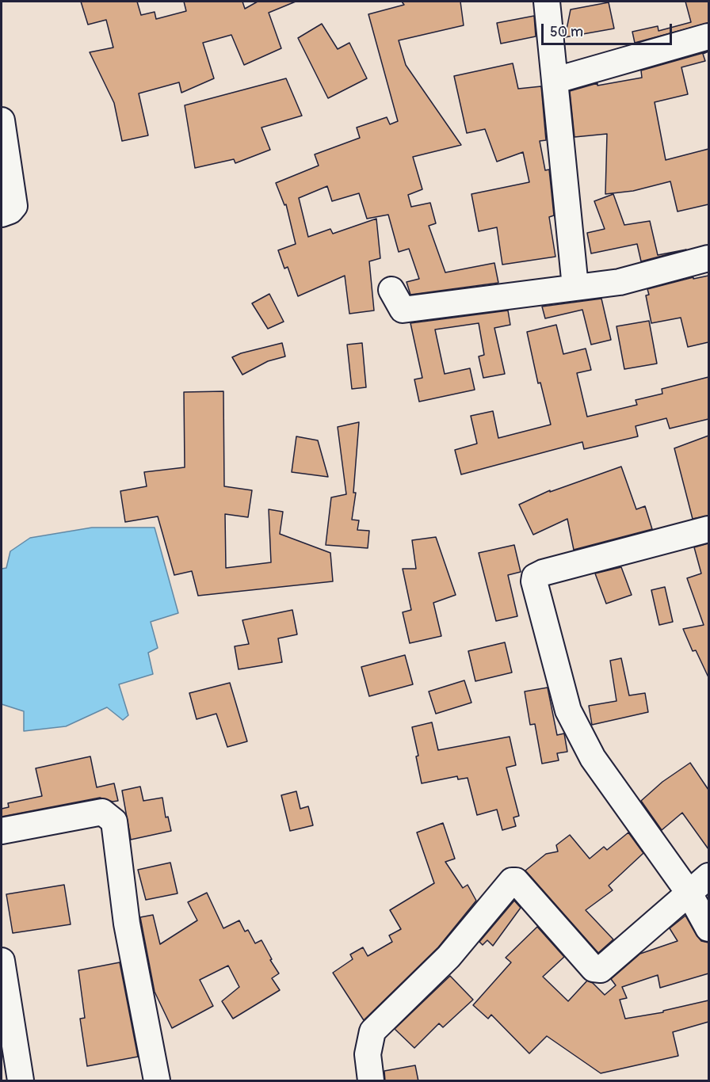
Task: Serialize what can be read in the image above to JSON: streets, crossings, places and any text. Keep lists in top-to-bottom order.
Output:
{
  "scale_bar": "50 m"
}
